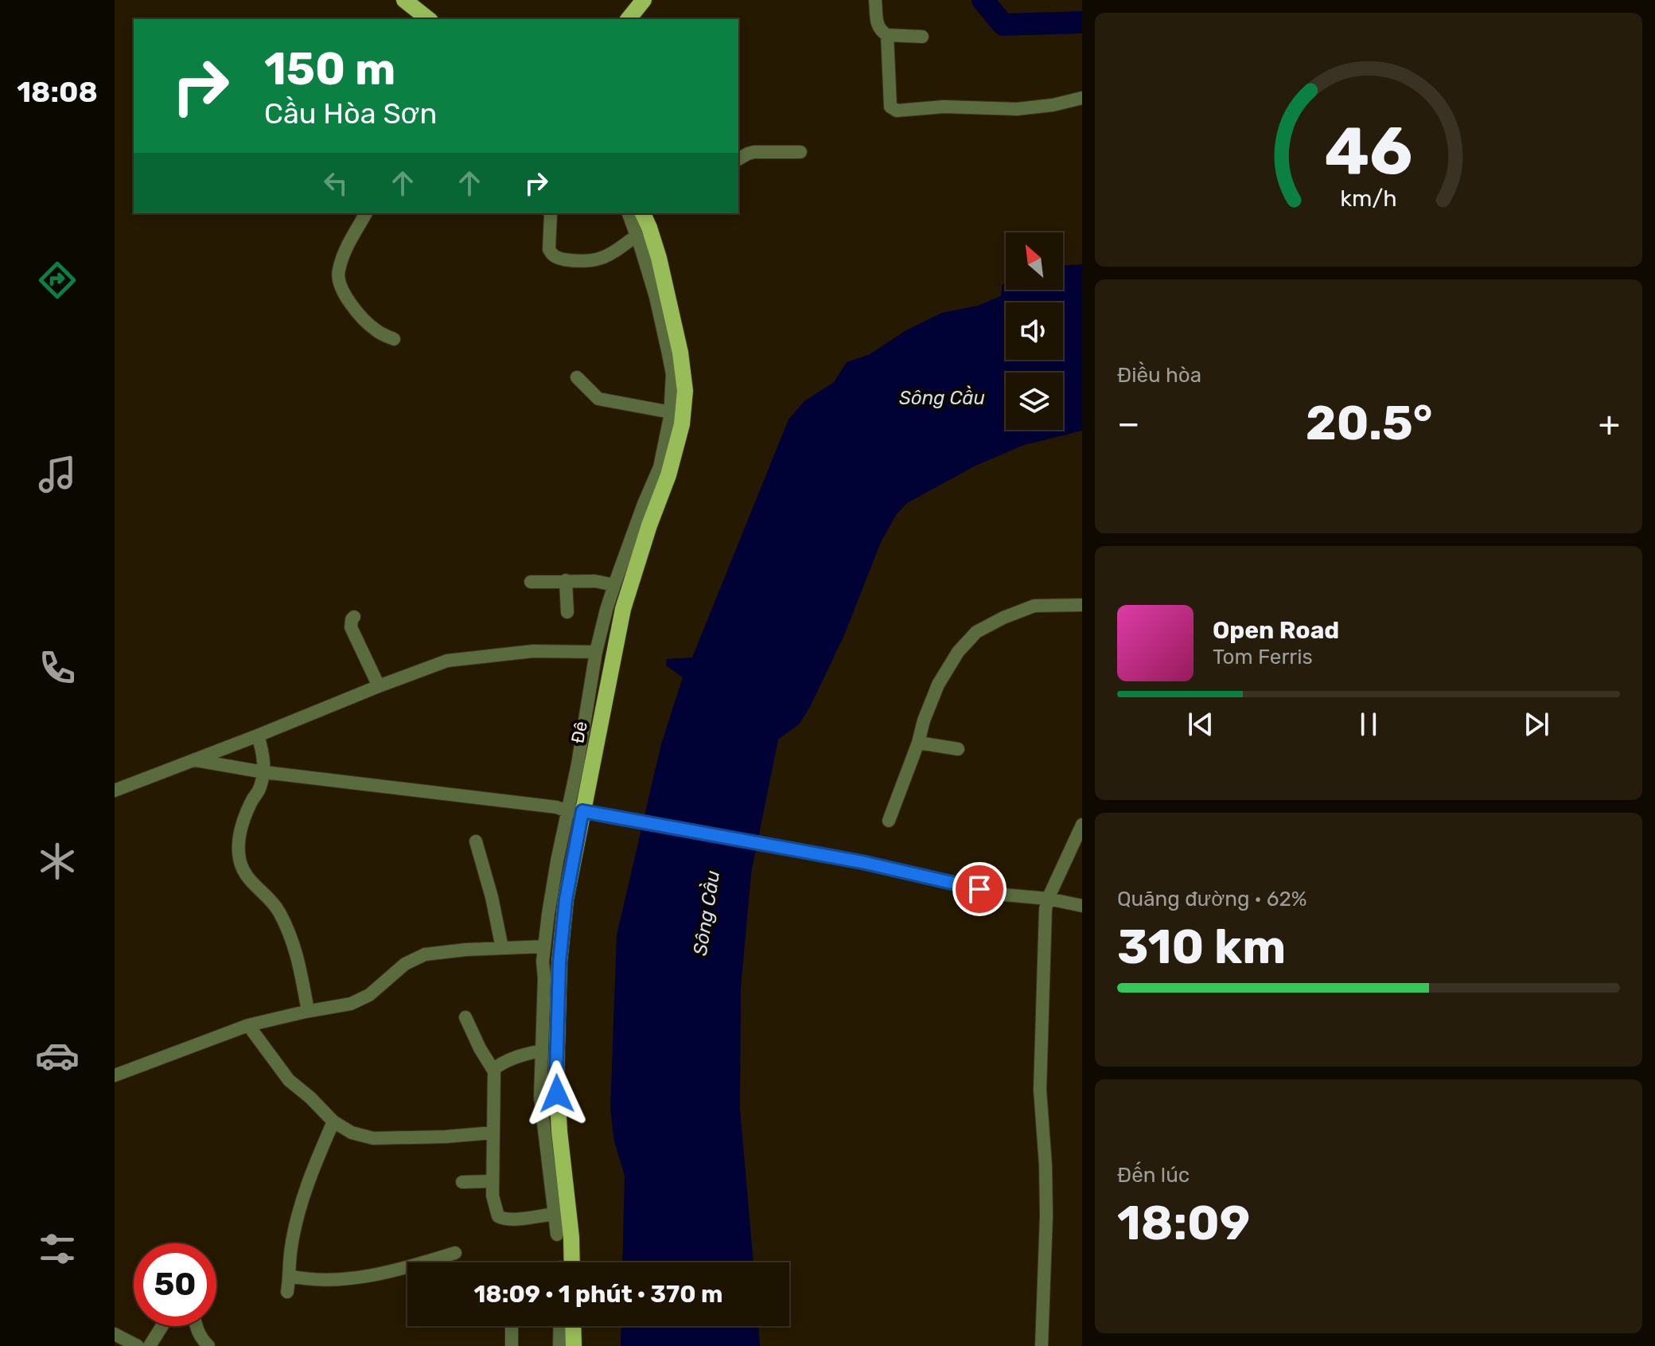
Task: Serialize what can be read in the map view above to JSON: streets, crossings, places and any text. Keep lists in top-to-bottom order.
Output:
{
  "streets": {
    "main road": ["Đê"]
  },
  "water": ["Sông Cầu"],
  "north": "top left",
  "page": {
    "tabs": "18:08",
    "turn": ["150 m", "Cầu Hòa Sơn"],
    "tile": [
      "Điều hòa",
      ["Quãng đường · 62%", "310 km"],
      ["Đến lúc", "18:09"]
    ],
    "heat": ["−", "20.5°", "+"],
    "song": ["Open Road", "Tom Ferris"],
    "limit": "50",
    "trip": "18:09 · 1 phút · 370 m",
    "gauge": ["46", "km/h"]
  }
}
